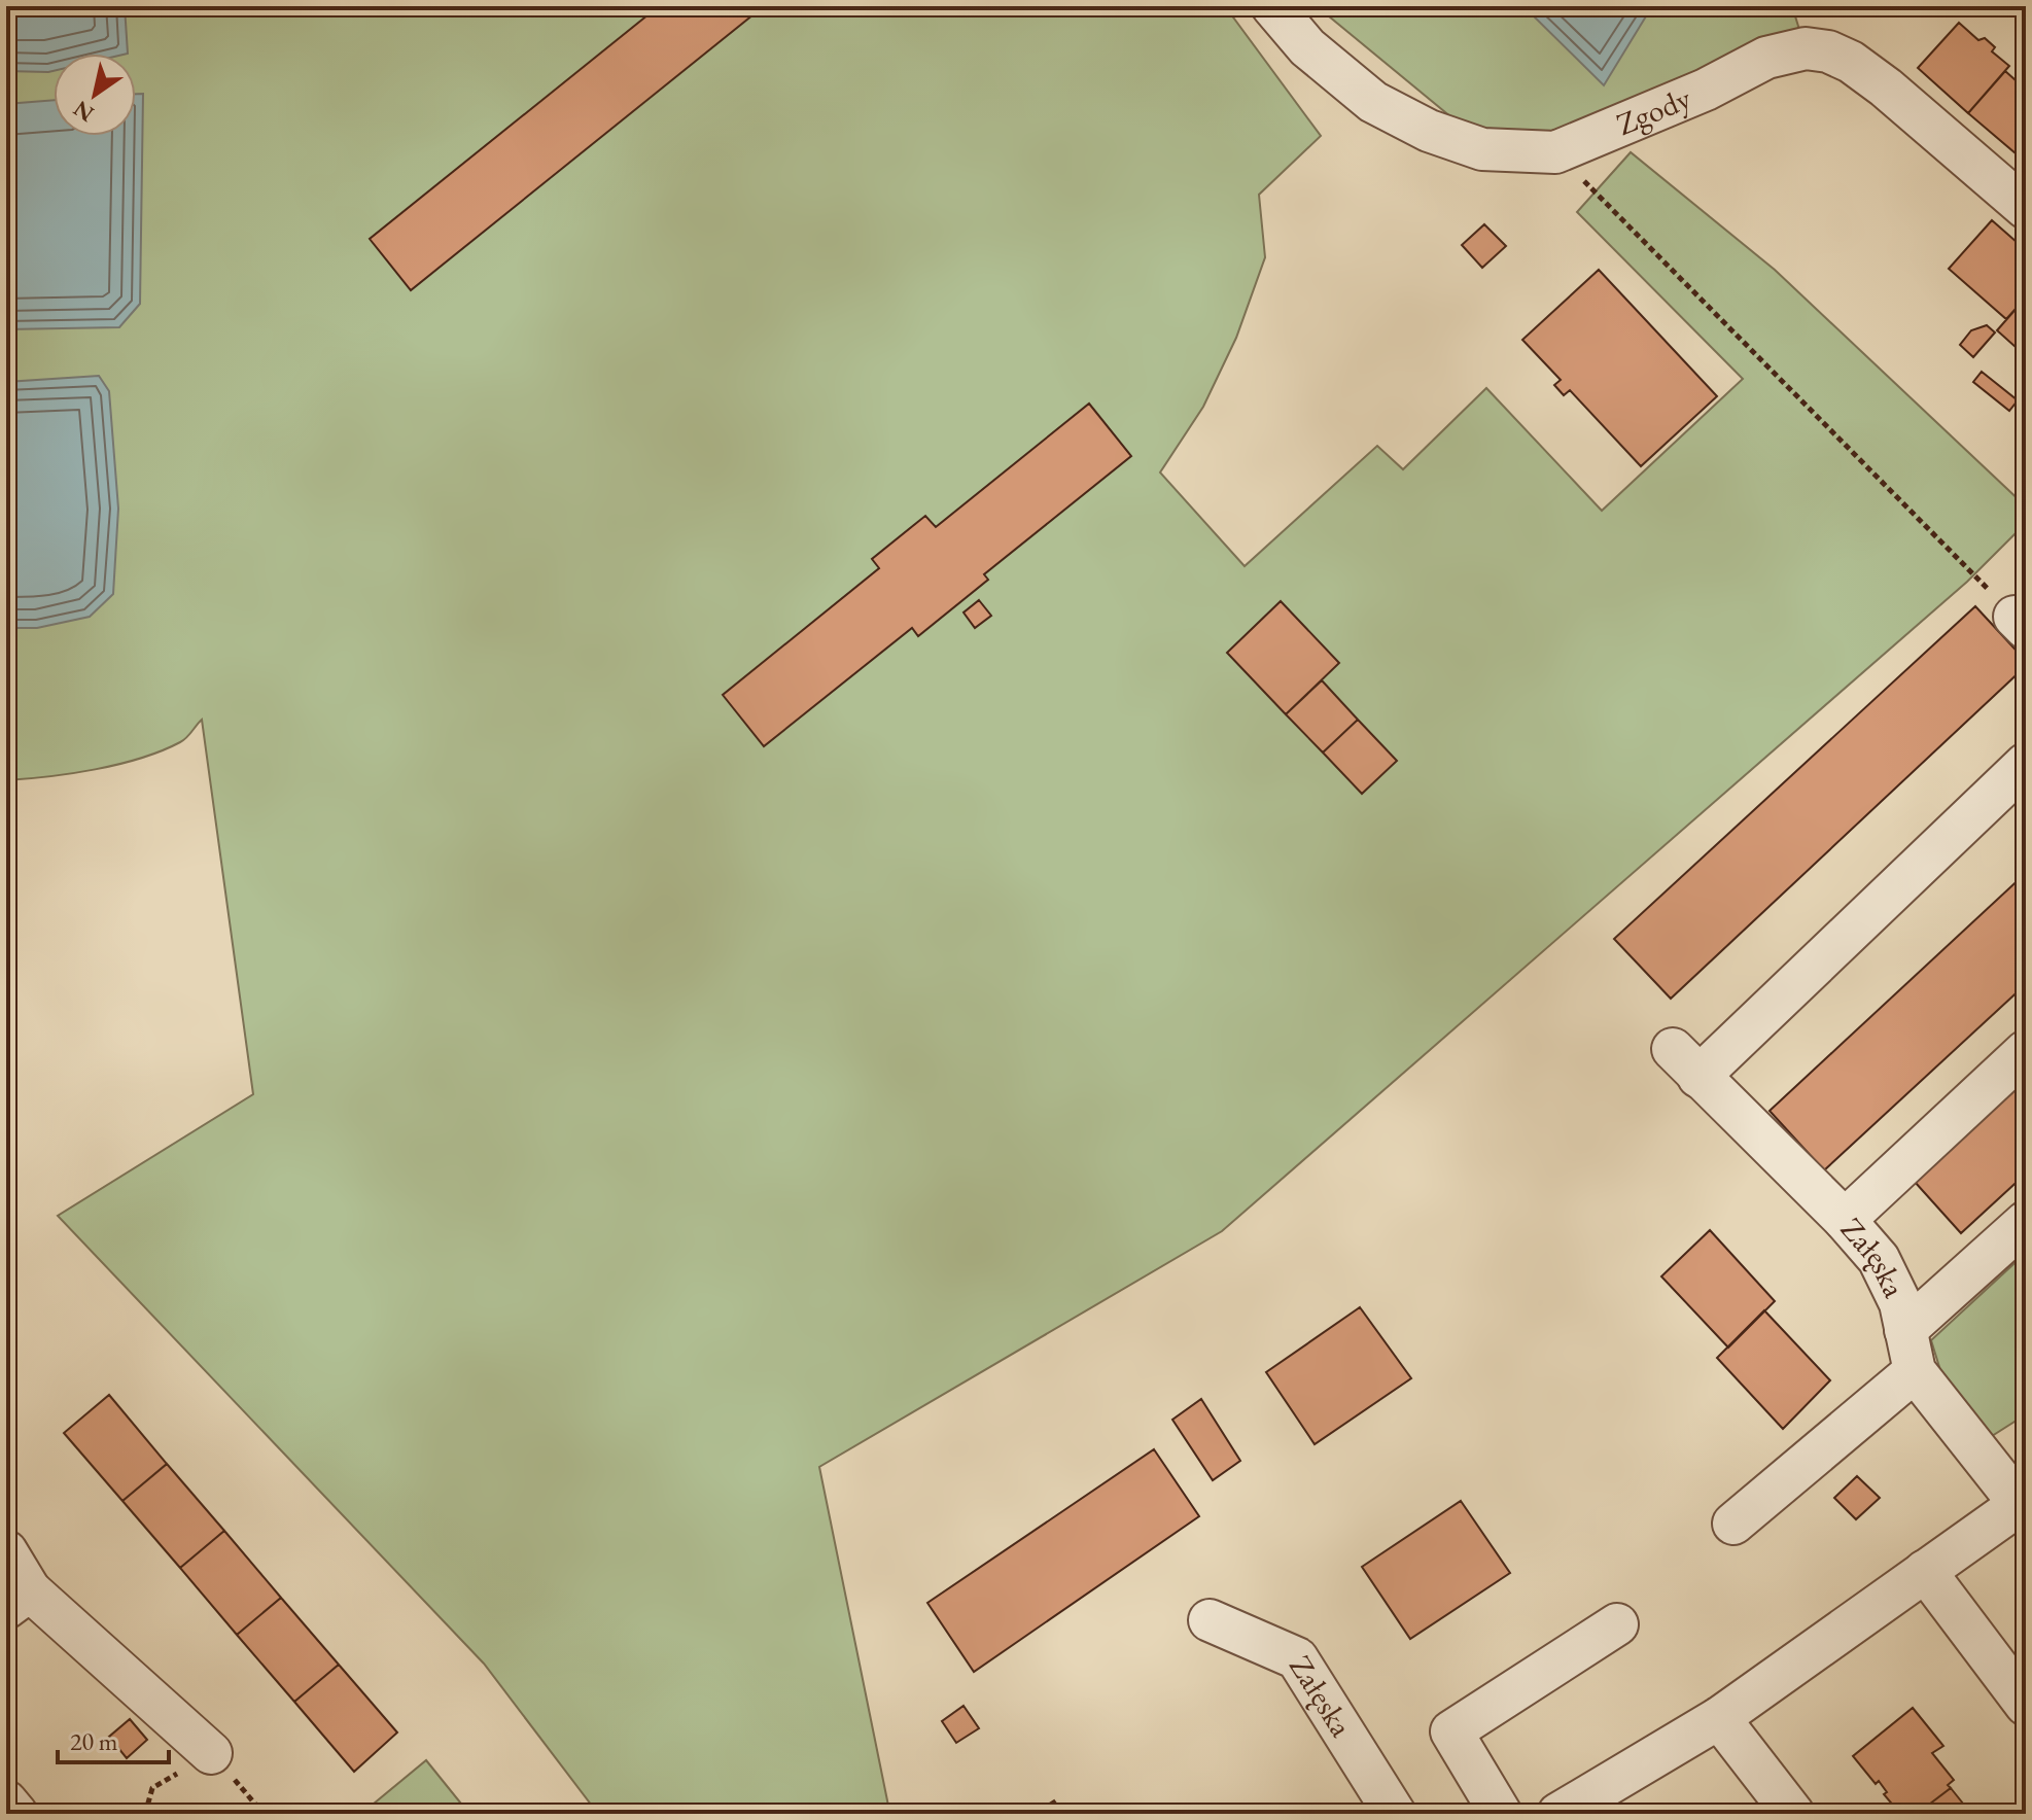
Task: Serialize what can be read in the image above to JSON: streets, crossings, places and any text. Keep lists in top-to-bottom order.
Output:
{
  "streets": {
    "street": ["Zgody", "Załęska"]
  },
  "scale_bar": "20 m",
  "north": "bottom left"
}
